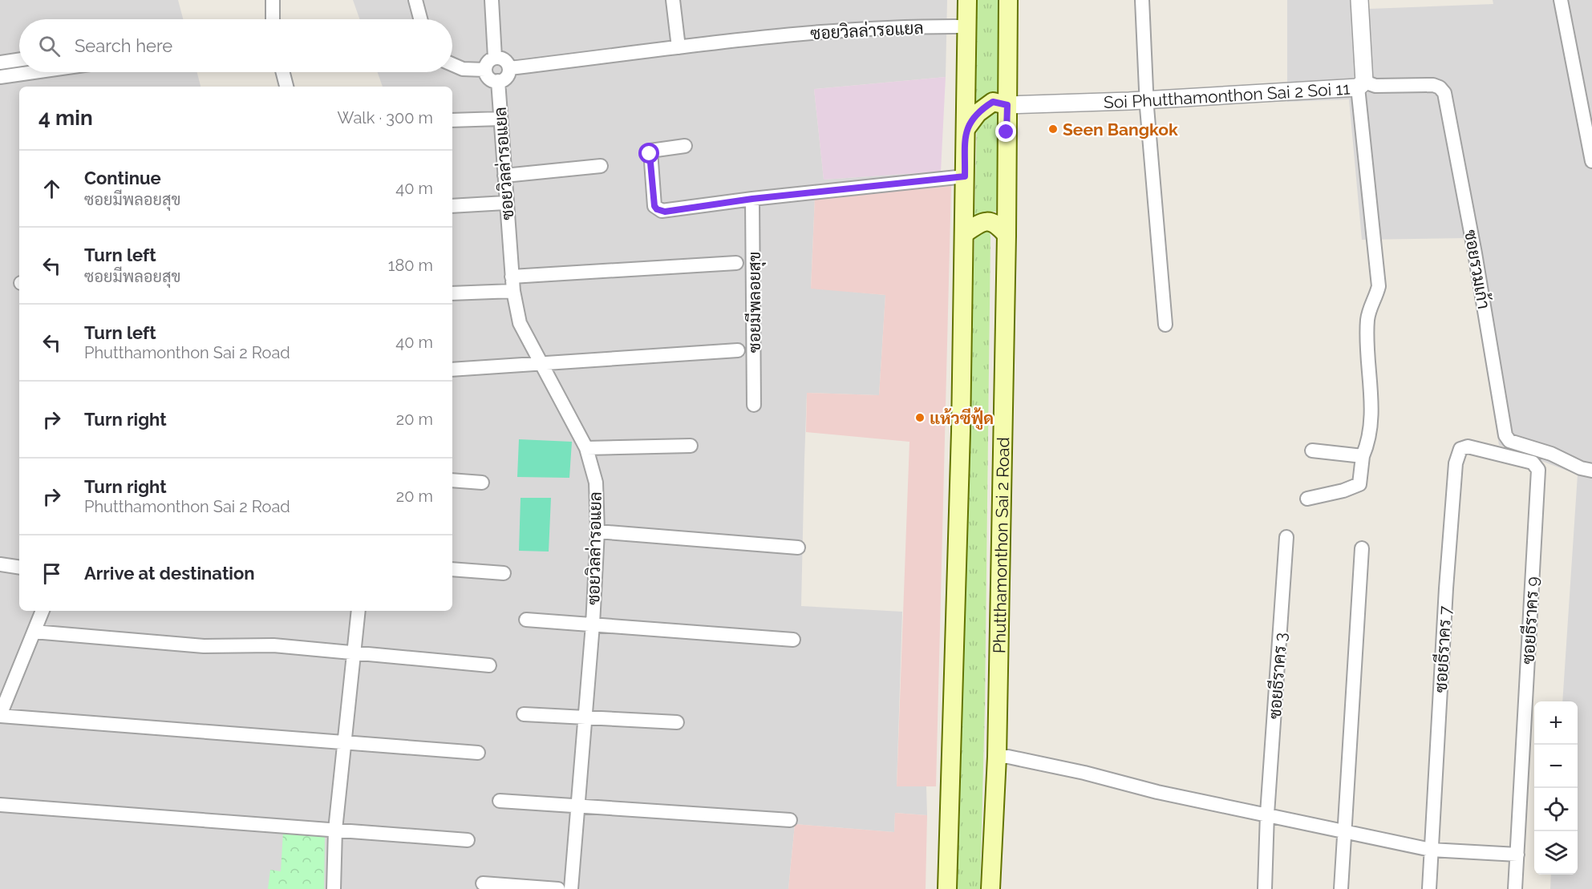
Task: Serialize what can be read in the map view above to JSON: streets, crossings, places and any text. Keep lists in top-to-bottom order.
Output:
{
  "streets": {
    "main road": ["Phutthamonthon Sai 2 Road"],
    "street": [
      "ซอยวิลล่ารอแยล",
      "Soi Phutthamonthon Sai 2 Soi 11",
      "ซอยรวมเก้า",
      "ซอยมีพลอยสุข",
      "ซอยธีราคร 9",
      "ซอยธีราคร 7",
      "ซอยธีราคร 3"
    ]
  },
  "crossings": [
    ["Soi Phutthamonthon Sai 2 Soi 11", "ซอยรวมเก้า"],
    ["Soi Phutthamonthon Sai 2 Soi 11", "Phutthamonthon Sai 2 Road"],
    ["ซอยธีราคร 9", "ซอยธีราคร 7"]
  ],
  "places": ["Seen Bangkok", "แห้วซีฟู้ด"],
  "page": {
    "search": "Search here",
    "heading": ["4 min", "Walk · 300 m"],
    "list": [
      ["Continue", "ซอยมีพลอยสุข", "40 m"],
      ["Turn left", "ซอยมีพลอยสุข", "180 m"],
      ["Turn left", "Phutthamonthon Sai 2 Road", "40 m"],
      ["Turn right", "20 m"],
      ["Turn right", "Phutthamonthon Sai 2 Road", "20 m"],
      "Arrive at destination"
    ],
    "map_buttons": ["+", "−"]
  }
}
